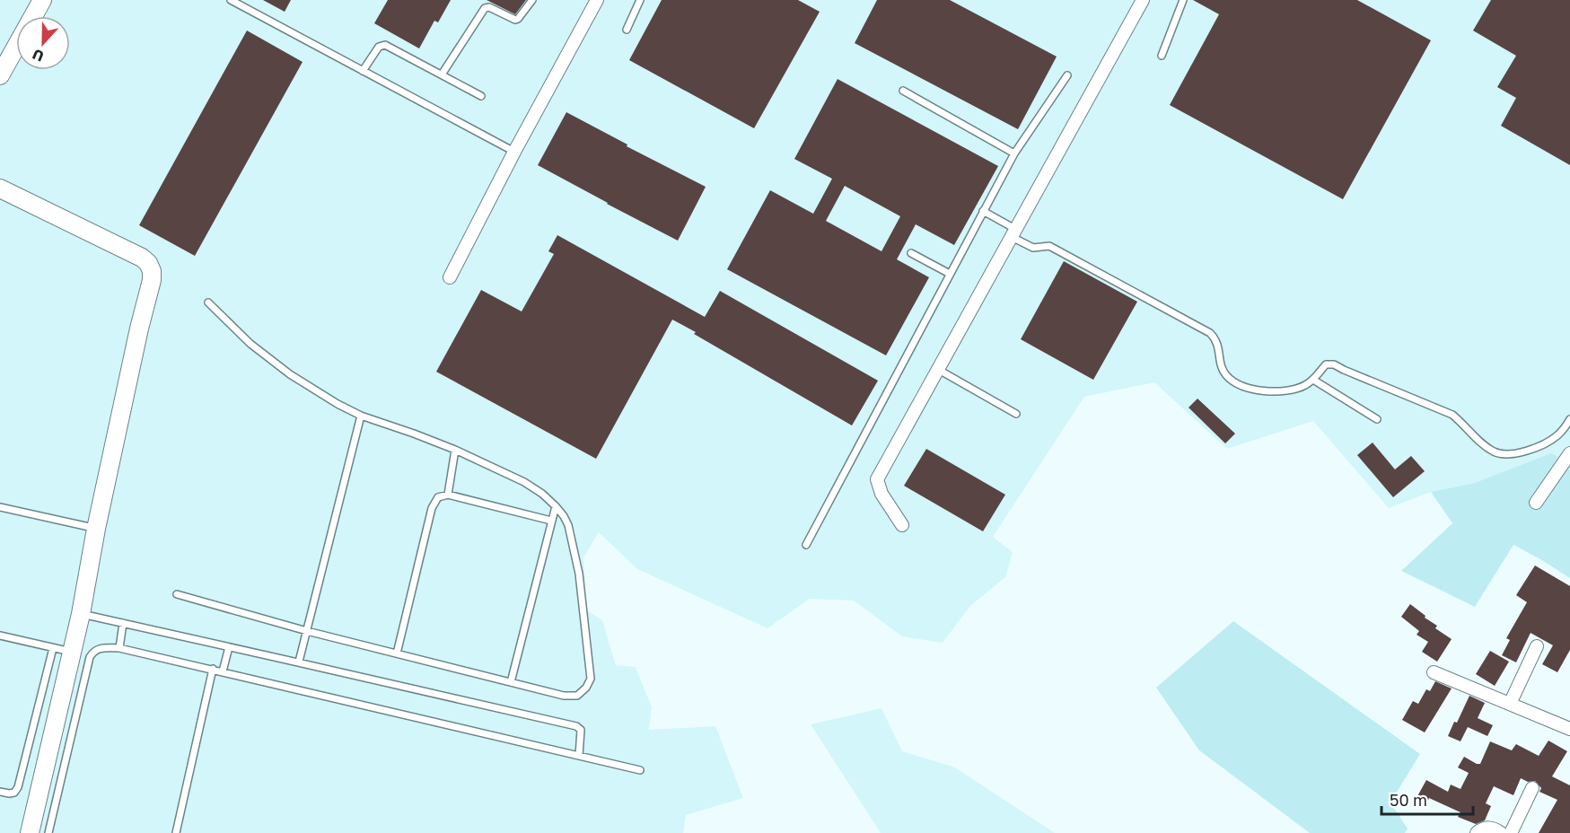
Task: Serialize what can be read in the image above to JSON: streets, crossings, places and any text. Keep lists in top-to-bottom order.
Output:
{
  "scale_bar": "50 m",
  "north": "bottom"
}
